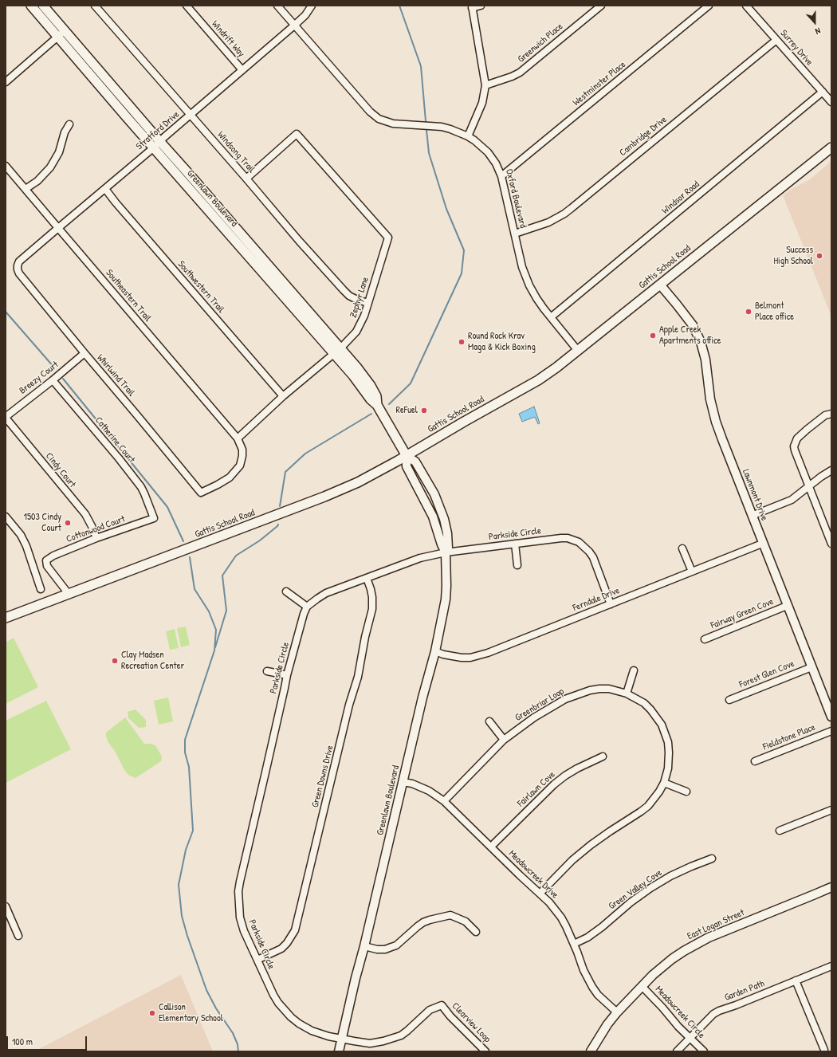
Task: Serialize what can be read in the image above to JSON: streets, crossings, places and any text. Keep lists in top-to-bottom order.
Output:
{
  "streets": {
    "main road": ["Greenlawn Boulevard", "Gattis School Road"],
    "street": [
      "Windrift Way",
      "Greenwich Place",
      "Surrey Drive",
      "Westminster Place",
      "Stratford Drive",
      "Cambridge Drive",
      "Windsong Trail",
      "Windsor Road",
      "Oxford Boulevard",
      "Southwestern Trail",
      "Southeastern Trail",
      "Zephyr Lane",
      "Whirlwind Trail",
      "Breezy Court",
      "Catherine Court",
      "Cindy Court",
      "Lawnmont Drive",
      "Cottonwood Court",
      "Parkside Circle",
      "Ferndale Drive",
      "Fairway Green Cove",
      "Forest Glen Cove",
      "Greenbriar Loop",
      "Fieldstone Place",
      "Green Downs Drive",
      "Fairlawn Cove",
      "Meadowcreek Drive",
      "Green Valley Cove",
      "East Logan Street",
      "Garden Path",
      "Meadowcreek Circle",
      "Clearview Loop"
    ]
  },
  "crossings": [
    ["Windrift Way", "Stratford Drive"],
    ["Surrey Drive", "Cambridge Drive"],
    ["Surrey Drive", "Windsor Road"],
    ["Westminster Place", "Oxford Boulevard"],
    ["Stratford Drive", "Windsong Trail"],
    ["Stratford Drive", "Greenlawn Boulevard"],
    ["Stratford Drive", "Oxford Boulevard"],
    ["Stratford Drive", "Southwestern Trail"],
    ["Stratford Drive", "Southeastern Trail"],
    ["Stratford Drive", "Whirlwind Trail"],
    ["Cambridge Drive", "Oxford Boulevard"],
    ["Windsong Trail", "Zephyr Lane"],
    ["Windsor Road", "Oxford Boulevard"],
    ["Greenlawn Boulevard", "Gattis School Road"],
    ["Greenlawn Boulevard", "Zephyr Lane"],
    ["Greenlawn Boulevard", "Parkside Circle"],
    ["Greenlawn Boulevard", "Ferndale Drive"],
    ["Greenlawn Boulevard", "Meadowcreek Drive"],
    ["Greenlawn Boulevard", "Clearview Loop"],
    ["Oxford Boulevard", "Gattis School Road"],
    ["Gattis School Road", "Lawnmont Drive"],
    ["Gattis School Road", "Cottonwood Court"],
    ["Southwestern Trail", "Zephyr Lane"],
    ["Southeastern Trail", "Zephyr Lane"],
    ["Southeastern Trail", "Whirlwind Trail"],
    ["Zephyr Lane", "Whirlwind Trail"],
    ["Whirlwind Trail", "Breezy Court"],
    ["Breezy Court", "Catherine Court"],
    ["Breezy Court", "Cindy Court"],
    ["Catherine Court", "Cottonwood Court"],
    ["Cindy Court", "Cottonwood Court"],
    ["Lawnmont Drive", "Ferndale Drive"],
    ["Lawnmont Drive", "Fairway Green Cove"],
    ["Lawnmont Drive", "Forest Glen Cove"],
    ["Parkside Circle", "Ferndale Drive"],
    ["Parkside Circle", "Green Downs Drive"],
    ["Parkside Circle", "Clearview Loop"],
    ["Greenbriar Loop", "Meadowcreek Drive"],
    ["Fairlawn Cove", "Meadowcreek Drive"],
    ["Meadowcreek Drive", "Green Valley Cove"],
    ["Meadowcreek Drive", "East Logan Street"],
    ["East Logan Street", "Meadowcreek Circle"],
    ["Garden Path", "Meadowcreek Circle"]
  ],
  "places": [
    "Success High School",
    "Belmont Place office",
    "Apple Creek Apartments office",
    "Round Rock Krav Maga & Kick Boxing",
    "ReFuel",
    "1503 Cindy Court",
    "Clay Madsen Recreation Center",
    "Callison Elementary School"
  ],
  "scale_bar": "100 m",
  "north": "bottom"
}
